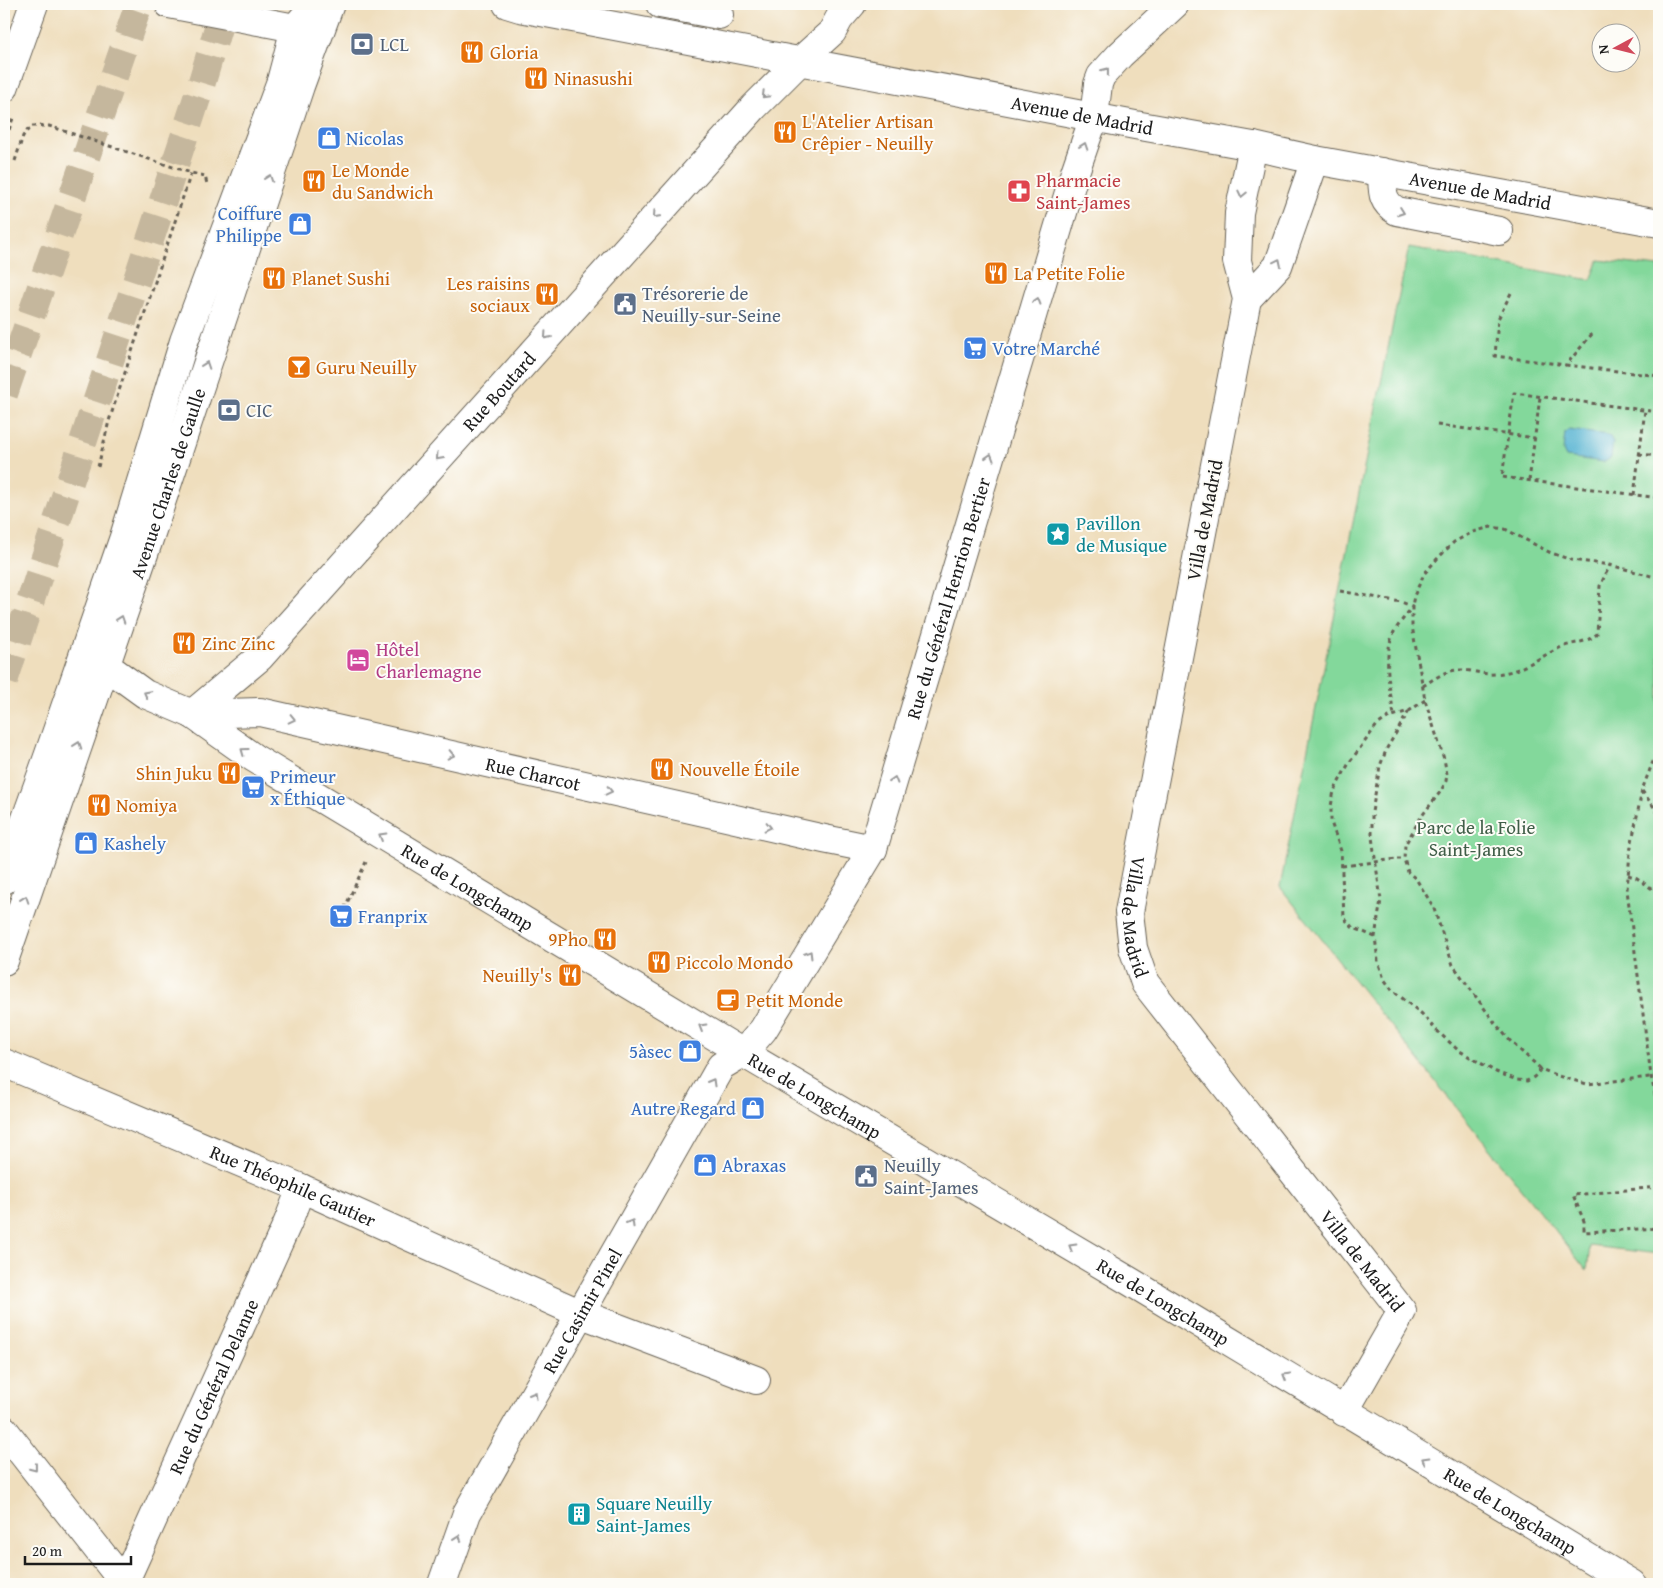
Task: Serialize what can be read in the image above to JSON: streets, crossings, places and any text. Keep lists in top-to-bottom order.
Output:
{
  "streets": {
    "street": [
      "Avenue de Madrid",
      "Rue Boutard",
      "Avenue Charles de Gaulle",
      "Villa de Madrid",
      "Rue du Général Henrion Bertier",
      "Rue Charcot",
      "Rue de Longchamp",
      "Rue Théophile Gautier",
      "Rue Casimir Pinel",
      "Rue du Général Delanne"
    ]
  },
  "crossings": [
    ["Avenue de Madrid", "Rue Boutard"],
    ["Avenue de Madrid", "Villa de Madrid"],
    ["Avenue de Madrid", "Rue du Général Henrion Bertier"],
    ["Rue Boutard", "Rue Charcot"],
    ["Rue Boutard", "Rue de Longchamp"],
    ["Avenue Charles de Gaulle", "Rue de Longchamp"],
    ["Villa de Madrid", "Rue de Longchamp"],
    ["Rue du Général Henrion Bertier", "Rue Charcot"],
    ["Rue du Général Henrion Bertier", "Rue de Longchamp"],
    ["Rue du Général Henrion Bertier", "Rue Casimir Pinel"],
    ["Rue Charcot", "Rue de Longchamp"],
    ["Rue de Longchamp", "Rue Casimir Pinel"],
    ["Rue Théophile Gautier", "Rue Casimir Pinel"],
    ["Rue Théophile Gautier", "Rue du Général Delanne"]
  ],
  "one_way": [
    "Rue Boutard",
    "Rue du Général Henrion Bertier",
    "Rue Charcot",
    "Rue de Longchamp",
    "Rue Casimir Pinel"
  ],
  "parks": ["Parc de la Folie Saint-James"],
  "places": {
    "bank": ["LCL", "CIC"],
    "restaurant": [
      "Gloria",
      "Ninasushi",
      "L'Atelier Artisan Crêpier - Neuilly",
      "Le Monde du Sandwich",
      "La Petite Folie",
      "Planet Sushi",
      "Les raisins sociaux",
      "Zinc Zinc",
      "Nouvelle Étoile",
      "Shin Juku",
      "Nomiya",
      "9Pho",
      "Piccolo Mondo",
      "Neuilly's"
    ],
    "shop": [
      "Nicolas",
      "Coiffure Philippe",
      "Kashely",
      "5àsec",
      "Autre Regard",
      "Abraxas"
    ],
    "pharmacy": ["Pharmacie Saint-James"],
    "public building": ["Trésorerie de Neuilly-sur-Seine", "Neuilly Saint-James"],
    "supermarket": ["Votre Marché", "Primeur x Éthique", "Franprix"],
    "bar": ["Guru Neuilly"],
    "place": ["Pavillon de Musique"],
    "hotel": ["Hôtel Charlemagne"],
    "cafe": ["Petit Monde"],
    "building": ["Square Neuilly Saint-James"]
  },
  "scale_bar": "20 m",
  "north": "left"
}
